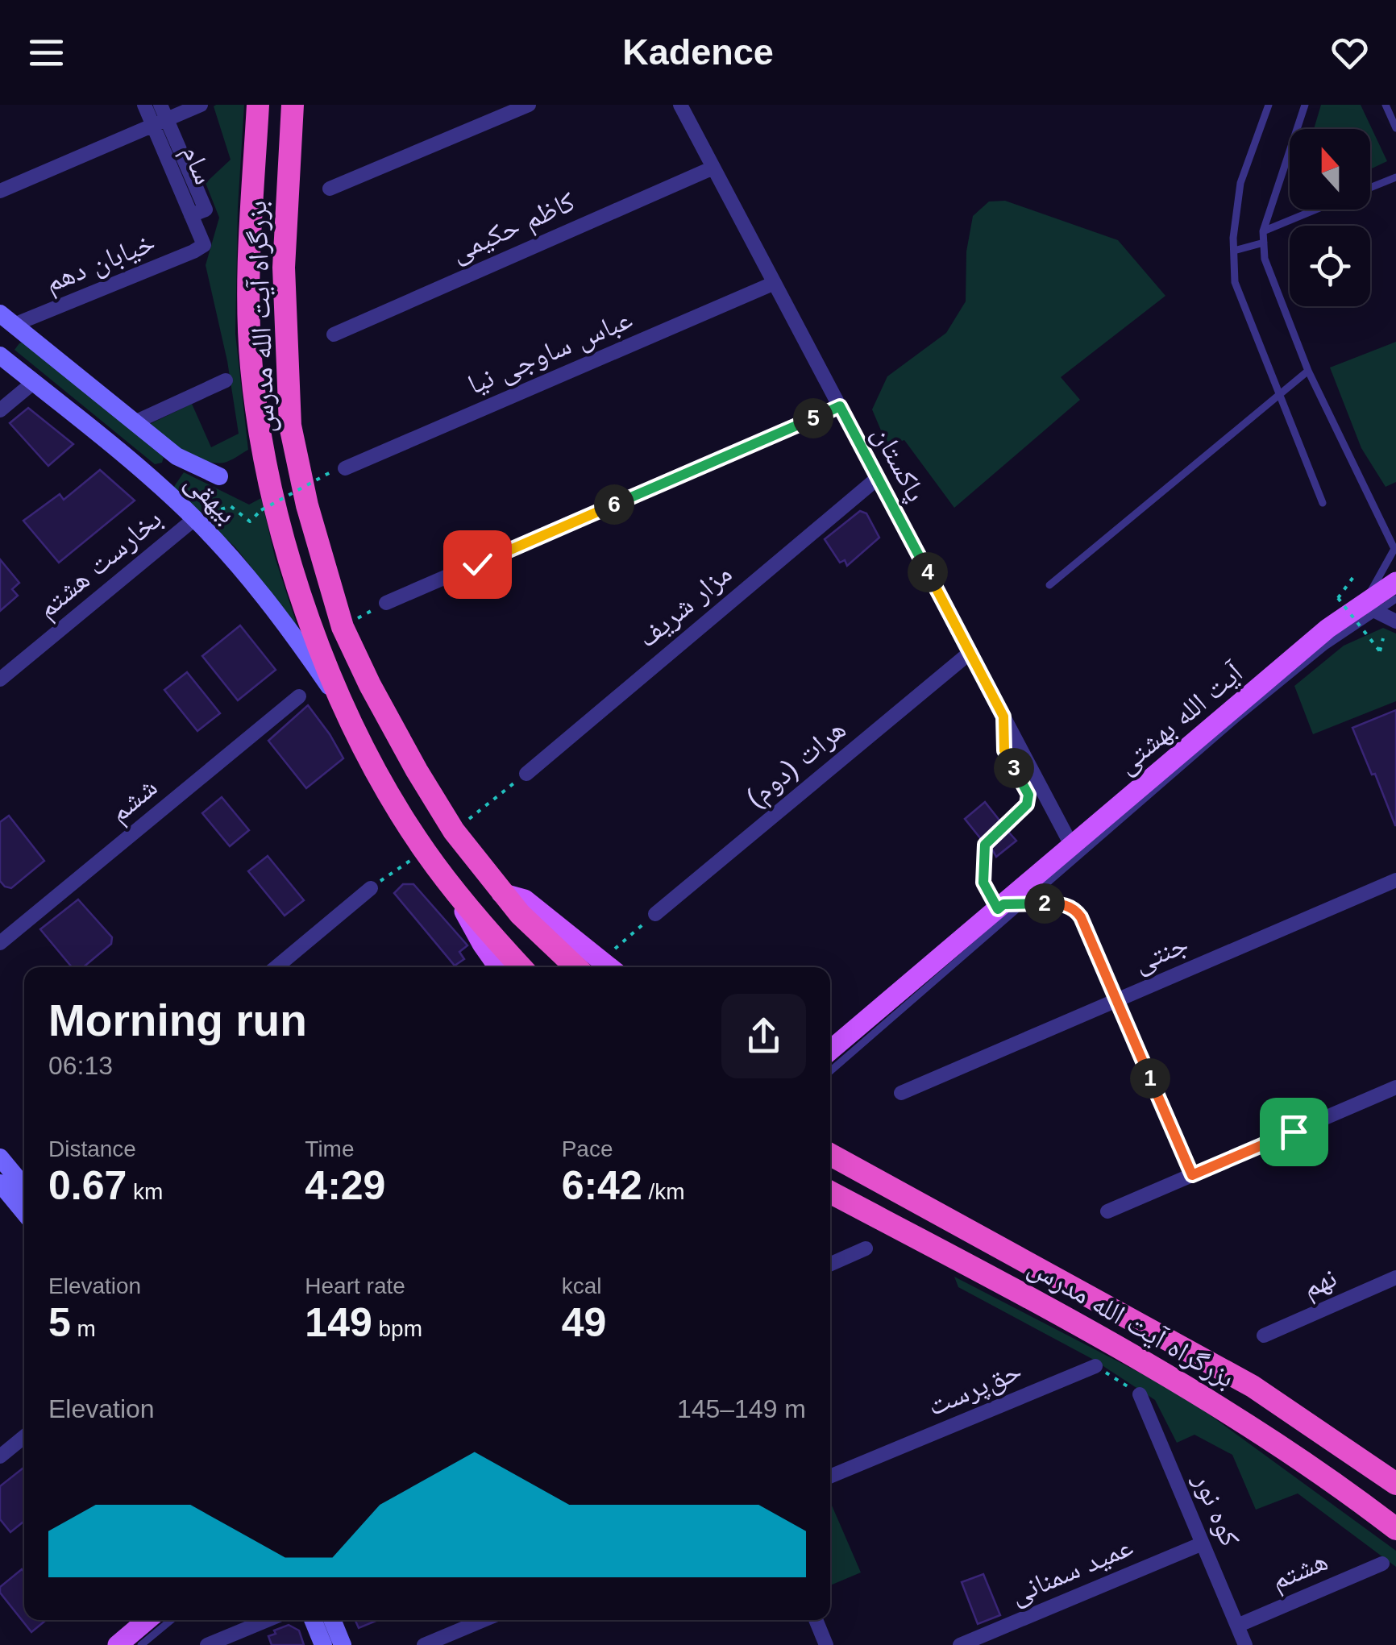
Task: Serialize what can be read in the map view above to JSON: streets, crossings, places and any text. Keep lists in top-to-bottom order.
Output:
{
  "streets": {
    "highway": ["بزرگراه آیت الله مدرس"],
    "main road": ["بیهقی", "آیت الله بهشتی"],
    "street": [
      "سام",
      "کاظم حکیمی",
      "خیابان دهم",
      "عباس ساوجی نیا",
      "پاکستان",
      "بخارست هشتم",
      "مزار شریف",
      "هرات (دوم)",
      "ششم",
      "جنتی",
      "نهم",
      "حق‌پرست",
      "کوه نور",
      "عمید سمنانی",
      "هشتم"
    ]
  },
  "crossings": [
    ["سام", "خیابان دهم"],
    ["کاظم حکیمی", "پاکستان"],
    ["خیابان دهم", "بیهقی"],
    ["بزرگراه آیت الله مدرس", "بیهقی"],
    ["عباس ساوجی نیا", "پاکستان"],
    ["پاکستان", "مزار شریف"],
    ["پاکستان", "آیت الله بهشتی"],
    ["پاکستان", "هرات (دوم)"],
    ["بیهقی", "بخارست هشتم"],
    ["کوه نور", "عمید سمنانی"],
    ["کوه نور", "هشتم"]
  ],
  "north": "top",
  "page": {
    "header": "Kadence",
    "pins": [
      "5",
      "6",
      "4",
      "3",
      "2",
      "1"
    ],
    "heading": ["Morning run", "06:13"],
    "stats": [
      ["Distance", "0.67 km"],
      ["Time", "4:29"],
      ["Pace", "6:42 /km"],
      ["Elevation", "5 m"],
      ["Heart rate", "149 bpm"],
      ["kcal", "49"]
    ],
    "chart": ["Elevation", "145–149 m"]
  }
}
